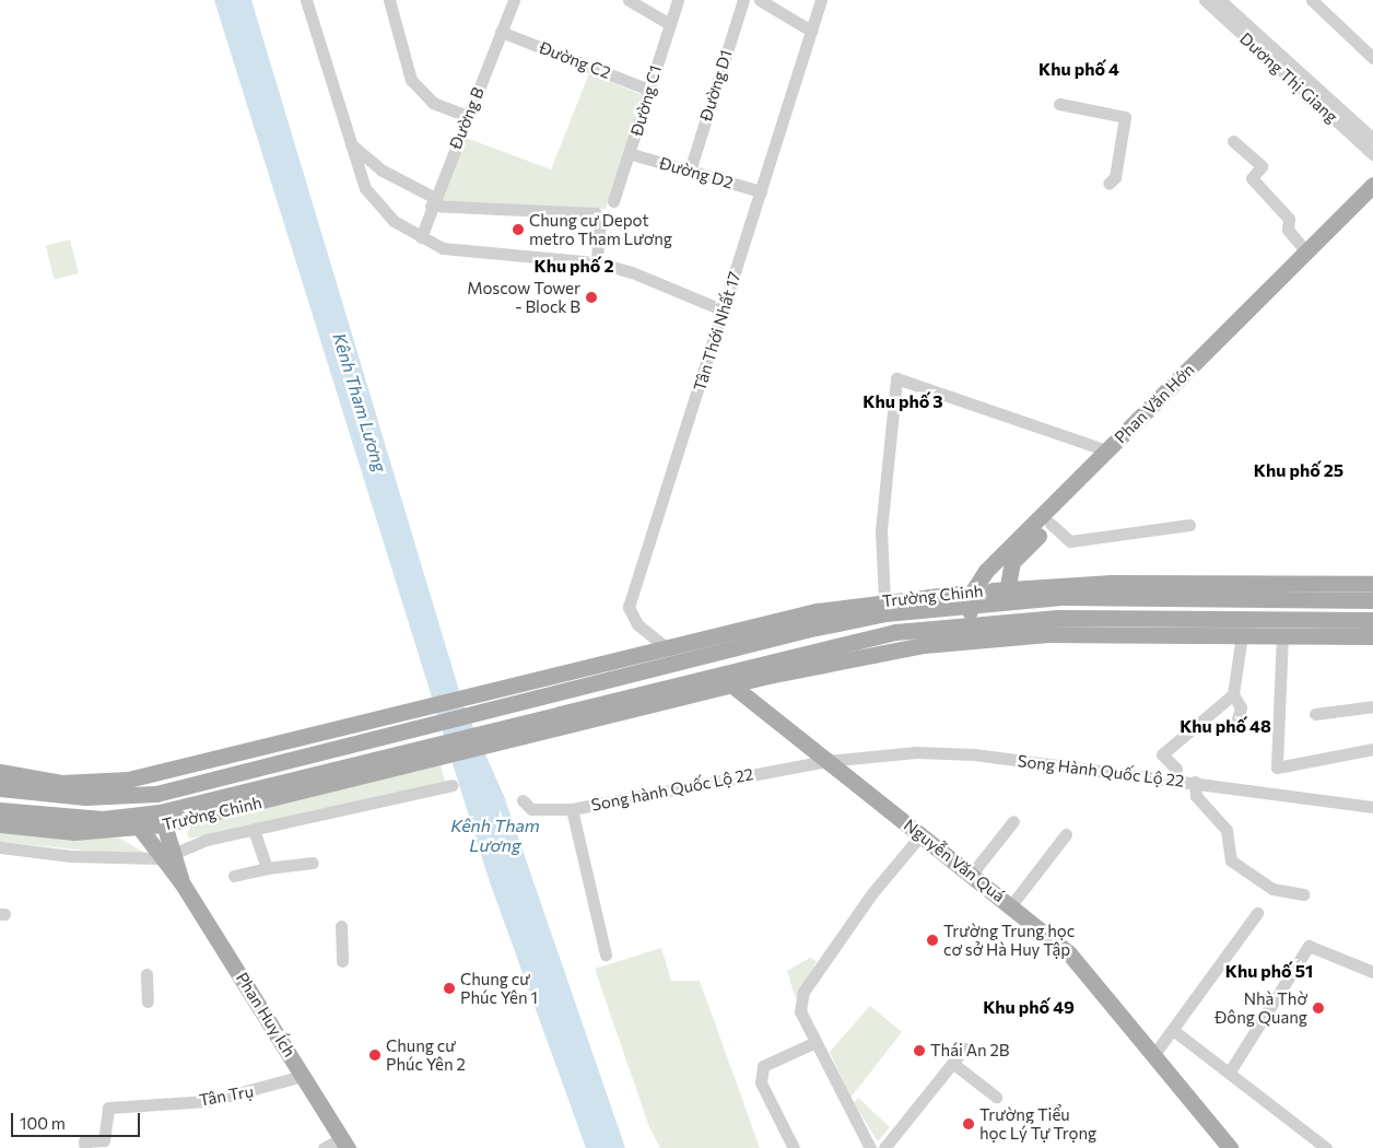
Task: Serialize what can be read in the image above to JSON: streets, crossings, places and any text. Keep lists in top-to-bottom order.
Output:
{
  "streets": {
    "main road": [
      "Phan Văn Hớn",
      "Trường Chinh",
      "Nguyễn Văn Quá",
      "Phan Huy Ích"
    ],
    "street": [
      "Đường C2",
      "Dương Thị Giang",
      "Đường D1",
      "Đường C1",
      "Đường B",
      "Đường D2",
      "Tân Thới Nhất 17",
      "Song Hành Quốc Lộ 22",
      "Song hành Quốc Lộ 22",
      "Tân Trụ"
    ]
  },
  "crossings": [
    ["Đường C2", "Đường C1"],
    ["Đường C2", "Đường B"],
    ["Đường D1", "Đường D2"],
    ["Đường C1", "Đường D2"],
    ["Đường D2", "Tân Thới Nhất 17"],
    ["Tân Thới Nhất 17", "Trường Chinh"],
    ["Phan Văn Hớn", "Trường Chinh"],
    ["Trường Chinh", "Nguyễn Văn Quá"],
    ["Trường Chinh", "Phan Huy Ích"],
    ["Song Hành Quốc Lộ 22", "Song hành Quốc Lộ 22"],
    ["Song Hành Quốc Lộ 22", "Nguyễn Văn Quá"],
    ["Song hành Quốc Lộ 22", "Nguyễn Văn Quá"],
    ["Phan Huy Ích", "Tân Trụ"]
  ],
  "districts": [
    "Khu phố 4",
    "Khu phố 2",
    "Khu phố 3",
    "Khu phố 25",
    "Khu phố 48",
    "Khu phố 51",
    "Khu phố 49"
  ],
  "water": ["Kênh Tham Lương"],
  "places": [
    "Chung cư Depot metro Tham Lương",
    "Moscow Tower - Block B",
    "Trường Trung học cơ sở Hà Huy Tập",
    "Chung cư Phúc Yên 1",
    "Nhà Thờ Đông Quang",
    "Thái An 2B",
    "Chung cư Phúc Yên 2",
    "Trường Tiểu học Lý Tự Trọng"
  ],
  "scale_bar": "100 m"
}
